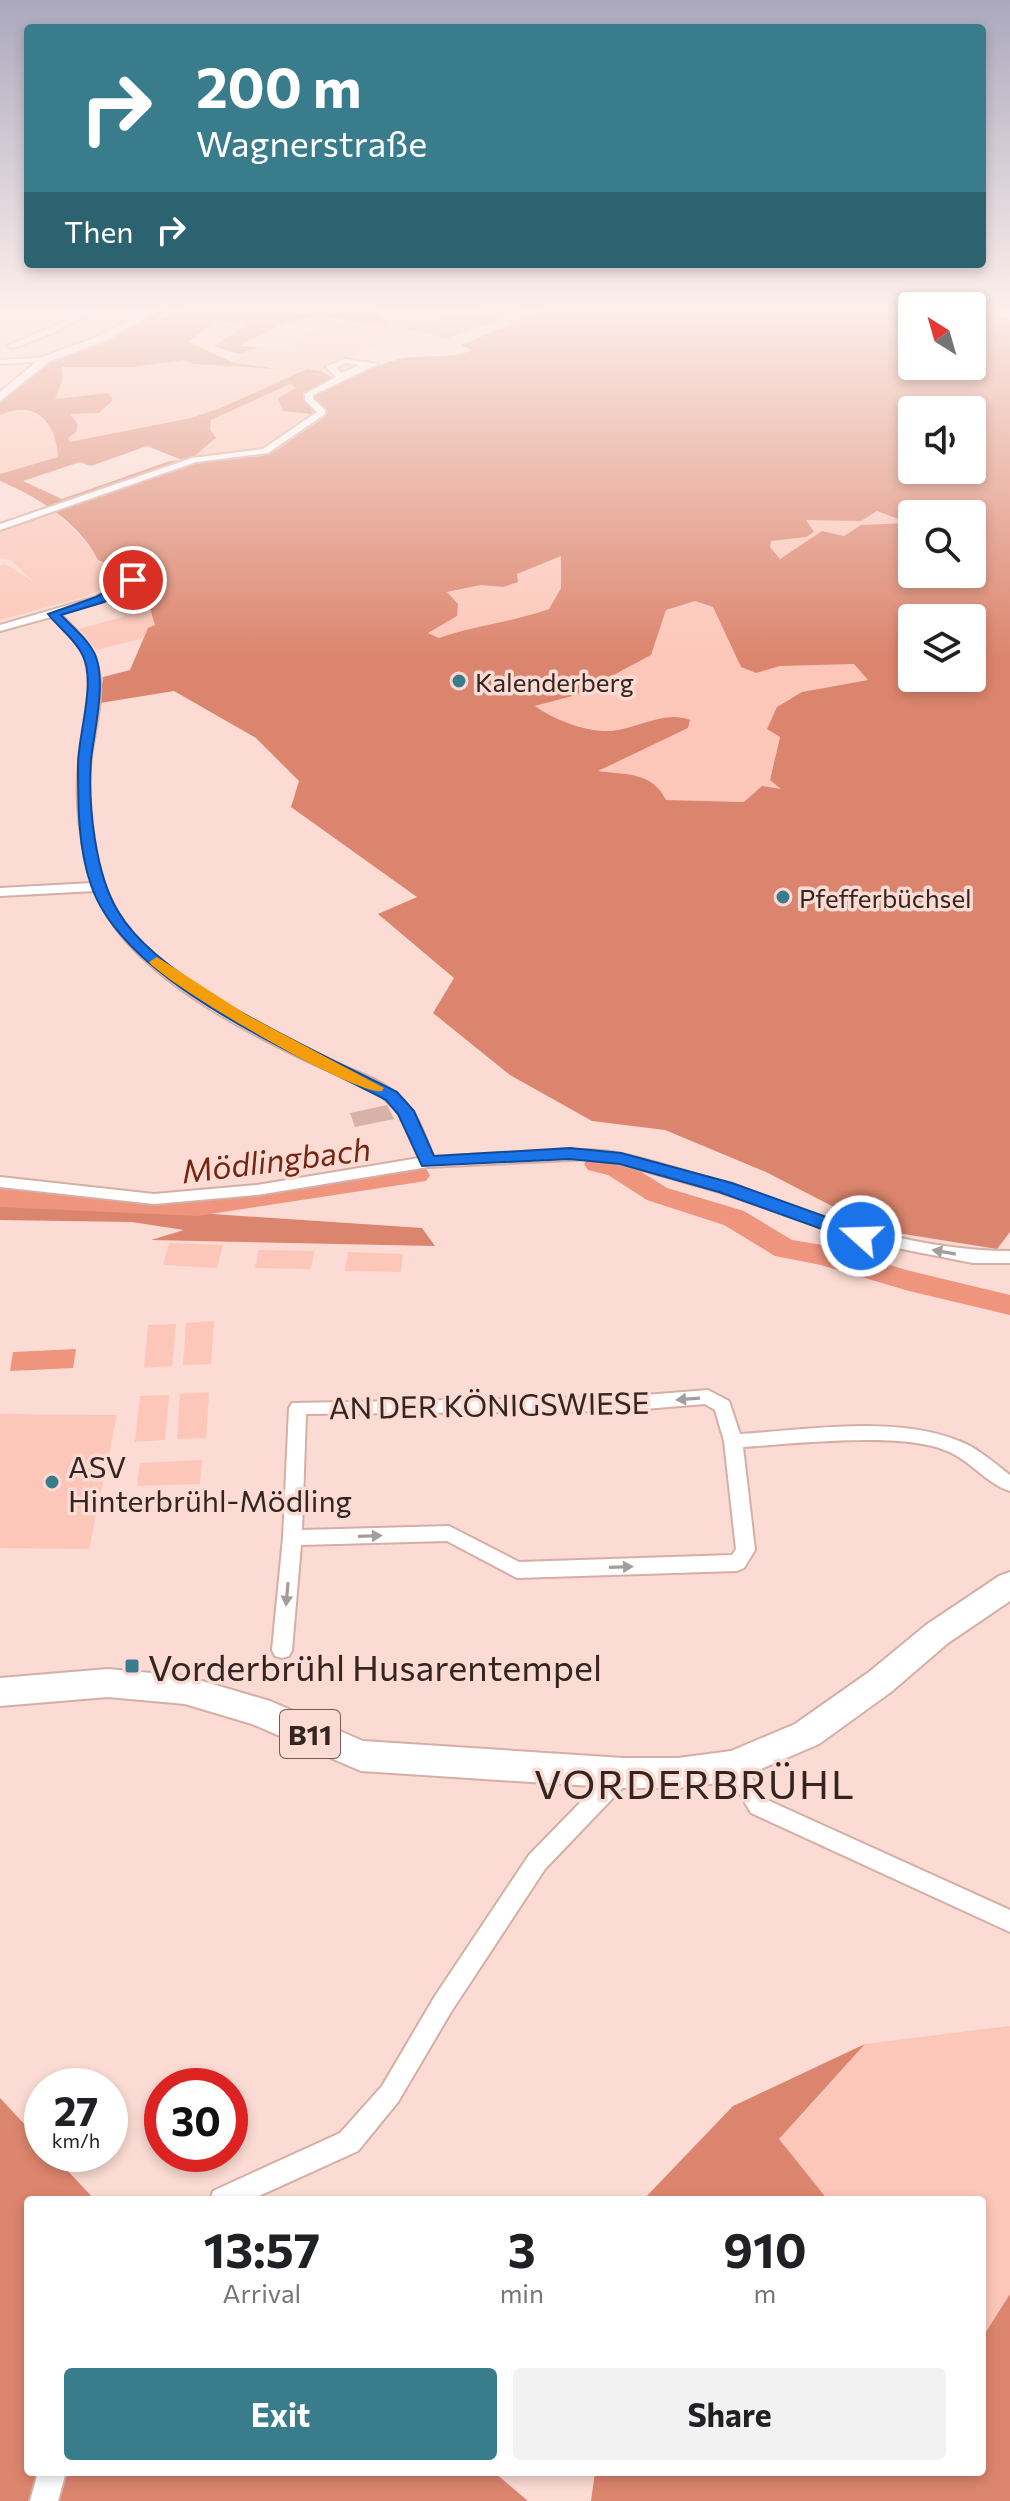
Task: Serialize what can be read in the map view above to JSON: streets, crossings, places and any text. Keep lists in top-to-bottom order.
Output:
{
  "streets": {
    "main road": ["B11"],
    "street": ["AN DER KÖNIGSWIESE"]
  },
  "districts": ["VORDERBRÜHL"],
  "water": ["Mödlingbach"],
  "places": {
    "other": ["Kalenderberg", "Pfefferbüchsel", "ASV Hinterbrühl-Mödling"],
    "transit": ["Vorderbrühl Husarentempel"]
  },
  "north": "top left",
  "page": {
    "turn": ["200 m", "Wagnerstraße"],
    "then": "Then",
    "speed": "27 km/h",
    "limit": "30",
    "eta": [
      "13:57",
      "Arrival",
      "3",
      "min",
      "910",
      "m"
    ],
    "buttons": ["Exit", "Share"]
  }
}
